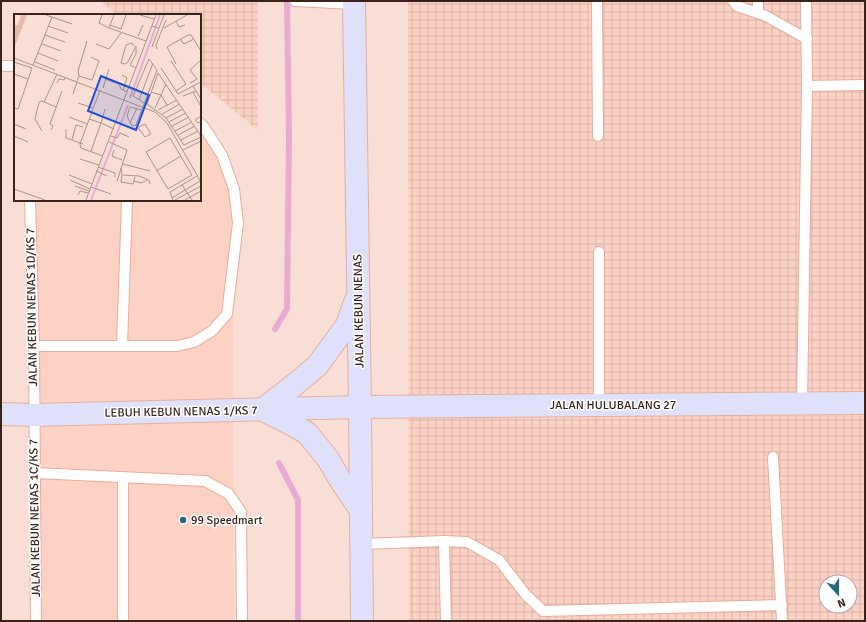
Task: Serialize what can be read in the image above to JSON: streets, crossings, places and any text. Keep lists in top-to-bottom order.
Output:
{
  "streets": {
    "street": ["JALAN KEBUN NENAS", "JALAN HULUBALANG 27", "LEBUH KEBUN NENAS 1/KS 7"],
    "lane": ["JALAN KEBUN NENAS 1D/KS 7", "JALAN KEBUN NENAS 1C/KS 7"]
  },
  "crossings": [
    ["JALAN KEBUN NENAS 1D/KS 7", "LEBUH KEBUN NENAS 1/KS 7"],
    ["JALAN KEBUN NENAS 1D/KS 7", "JALAN KEBUN NENAS 1C/KS 7"],
    ["JALAN KEBUN NENAS", "JALAN HULUBALANG 27"],
    ["JALAN KEBUN NENAS", "LEBUH KEBUN NENAS 1/KS 7"],
    ["JALAN HULUBALANG 27", "LEBUH KEBUN NENAS 1/KS 7"],
    ["LEBUH KEBUN NENAS 1/KS 7", "JALAN KEBUN NENAS 1C/KS 7"]
  ],
  "places": ["99 Speedmart"],
  "north": "bottom"
}
